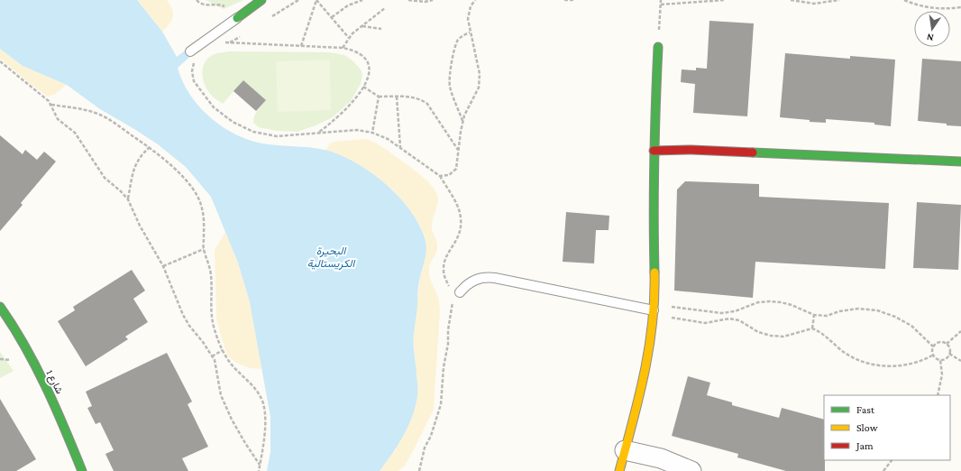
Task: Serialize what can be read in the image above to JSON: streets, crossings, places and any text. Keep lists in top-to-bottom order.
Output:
{
  "streets": {
    "street": ["شارع 1"]
  },
  "water": ["البحيرة الكريستالية"],
  "legend": ["Fast", "Slow", "Jam"],
  "north": "bottom"
}
